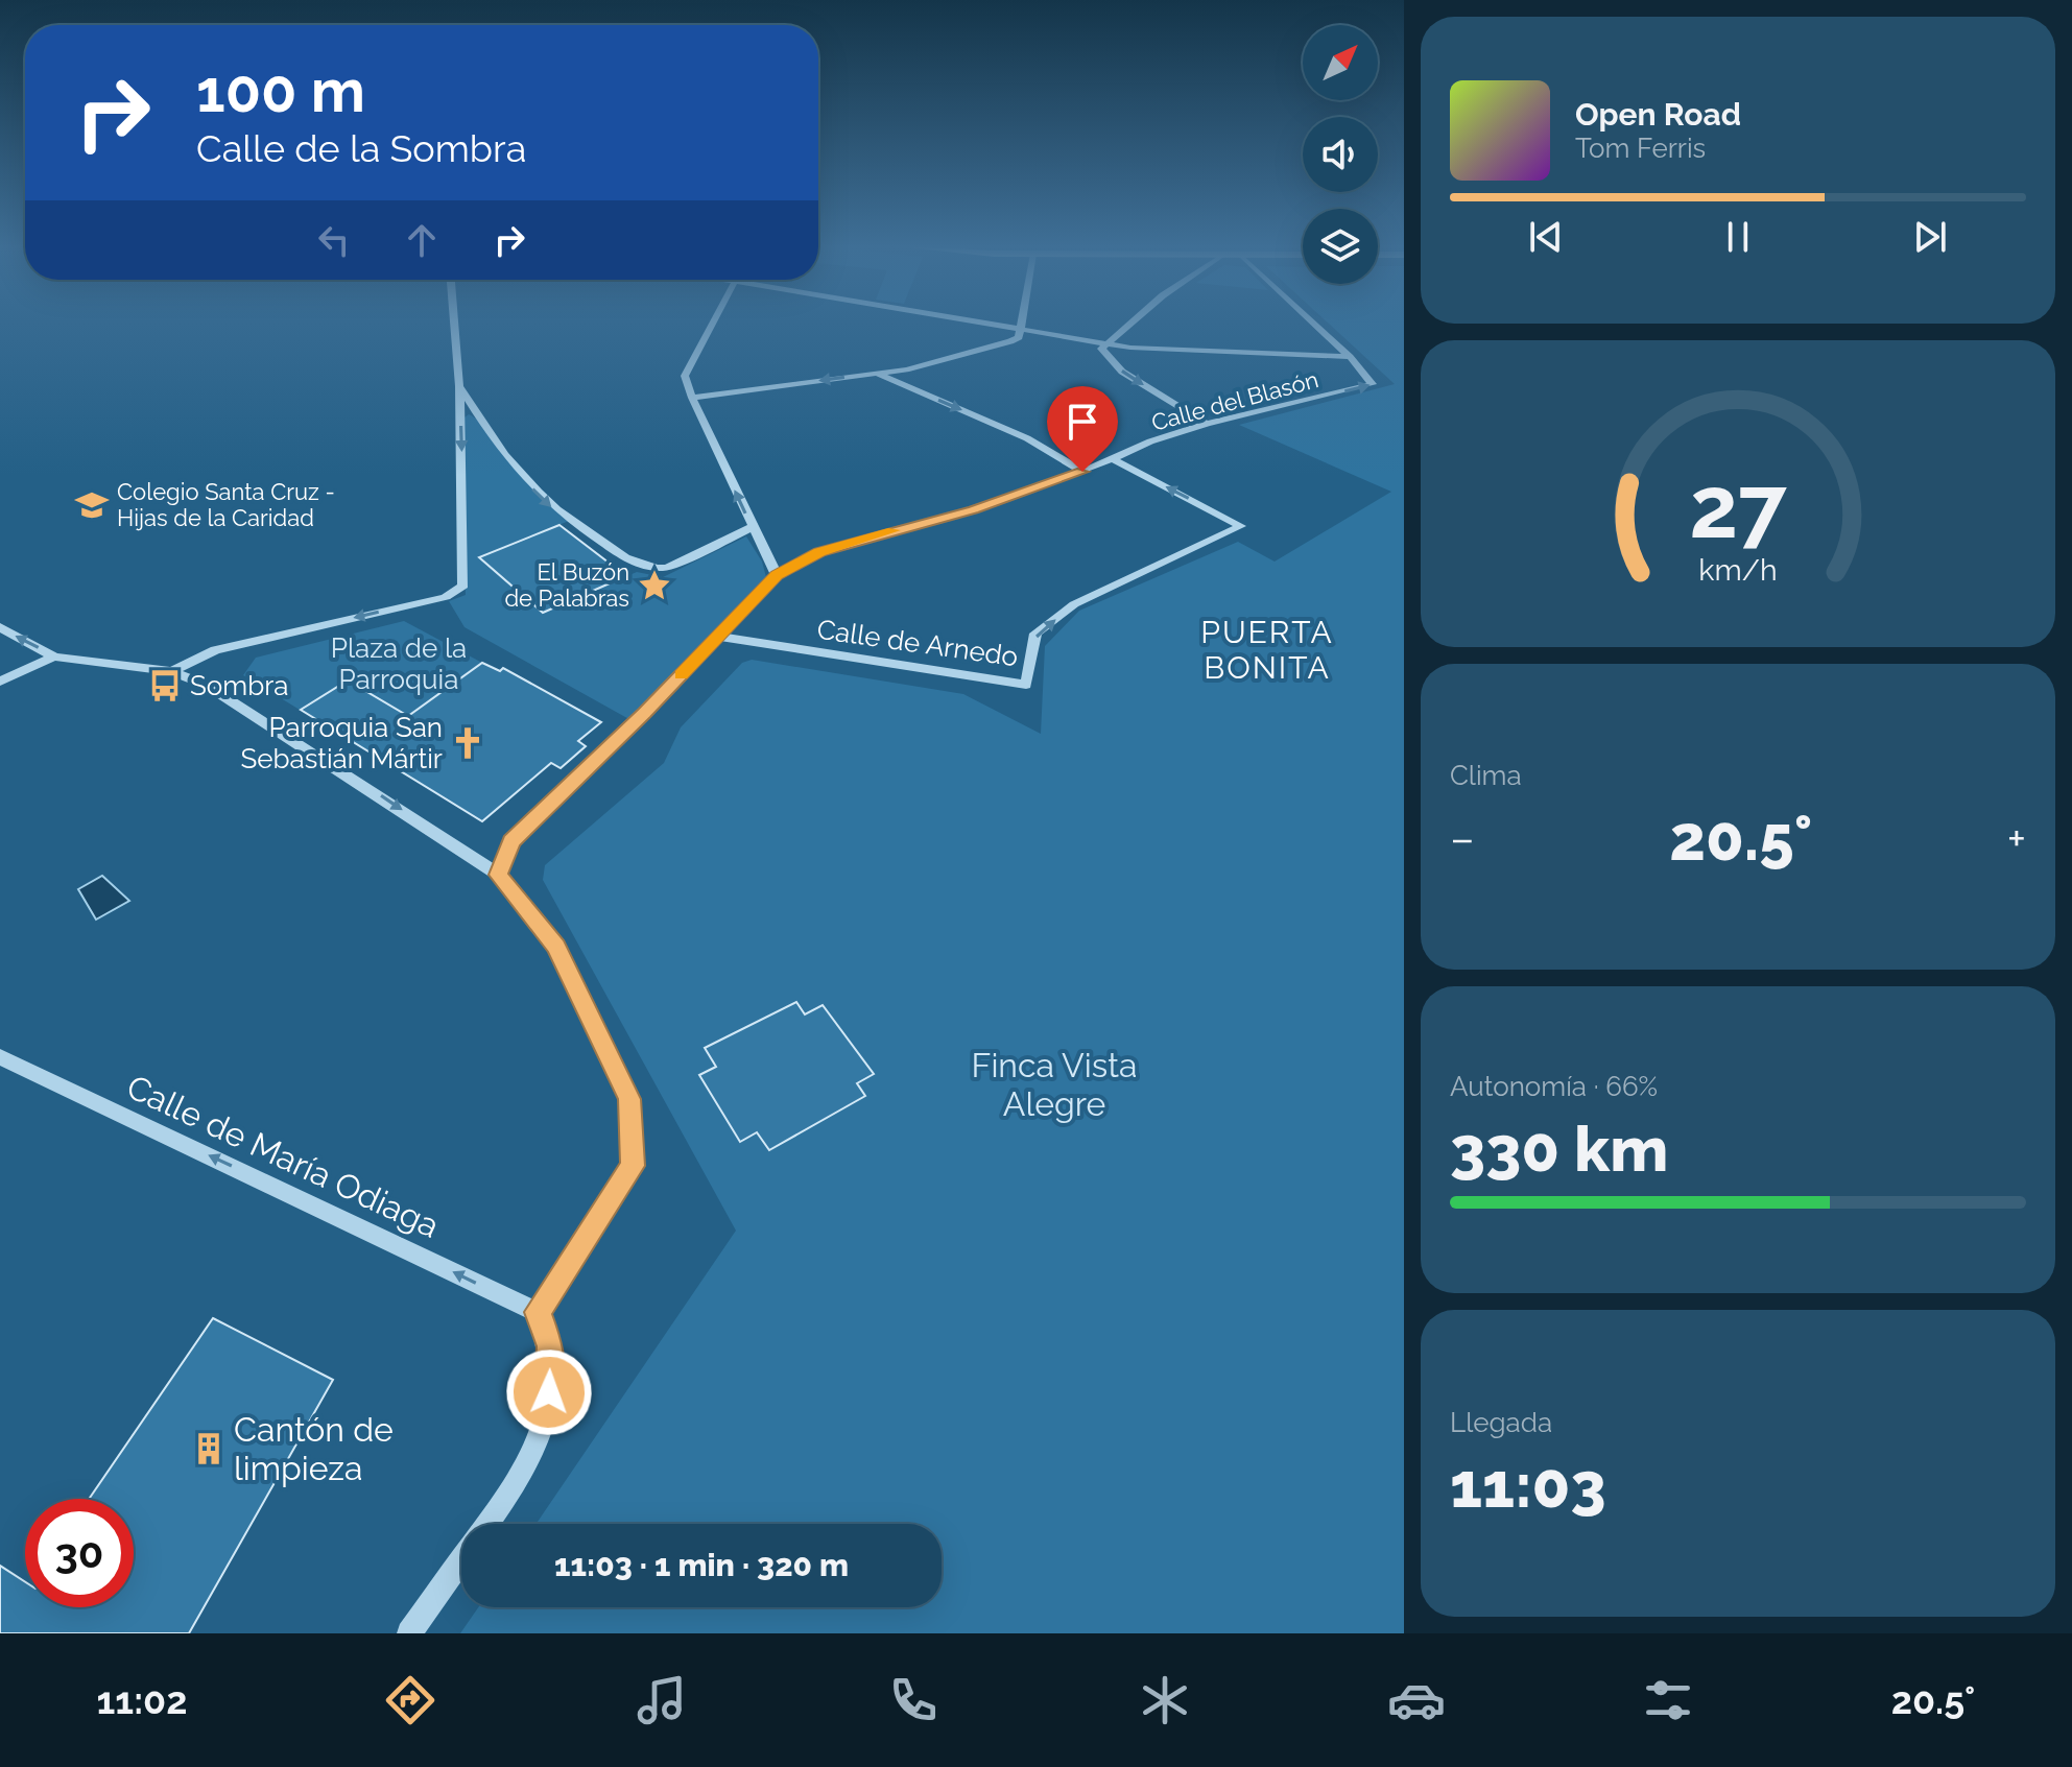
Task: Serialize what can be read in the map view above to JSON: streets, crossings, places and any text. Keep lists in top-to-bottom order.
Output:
{
  "streets": {
    "street": ["Calle del Blasón", "Calle de Arnedo", "Calle de María Odiaga"]
  },
  "crossings": [
    ["Calle del Blasón", "Calle de Arnedo"]
  ],
  "one_way": ["Calle de María Odiaga"],
  "districts": ["PUERTA BONITA"],
  "parks": ["Plaza de la Parroquia", "Finca Vista Alegre"],
  "places": {
    "school or university": ["Colegio Santa Cruz - Hijas de la Caridad"],
    "place": ["El Buzón de Palabras"],
    "bus stop": ["Sombra"],
    "church": ["Parroquia San Sebastián Mártir"],
    "building": ["Cantón de limpieza"]
  },
  "north": "top right",
  "page": {
    "turn": ["100 m", "Calle de la Sombra"],
    "song": ["Open Road", "Tom Ferris"],
    "tile": [
      "Clima",
      ["Autonomía · 66%", "330 km"],
      ["Llegada", "11:03"]
    ],
    "heat": ["−", "20.5°", "+"],
    "limit": "30",
    "trip": "11:03 · 1 min · 320 m",
    "tabs": ["11:02", "20.5°"],
    "gauge": ["27", "km/h"]
  }
}
